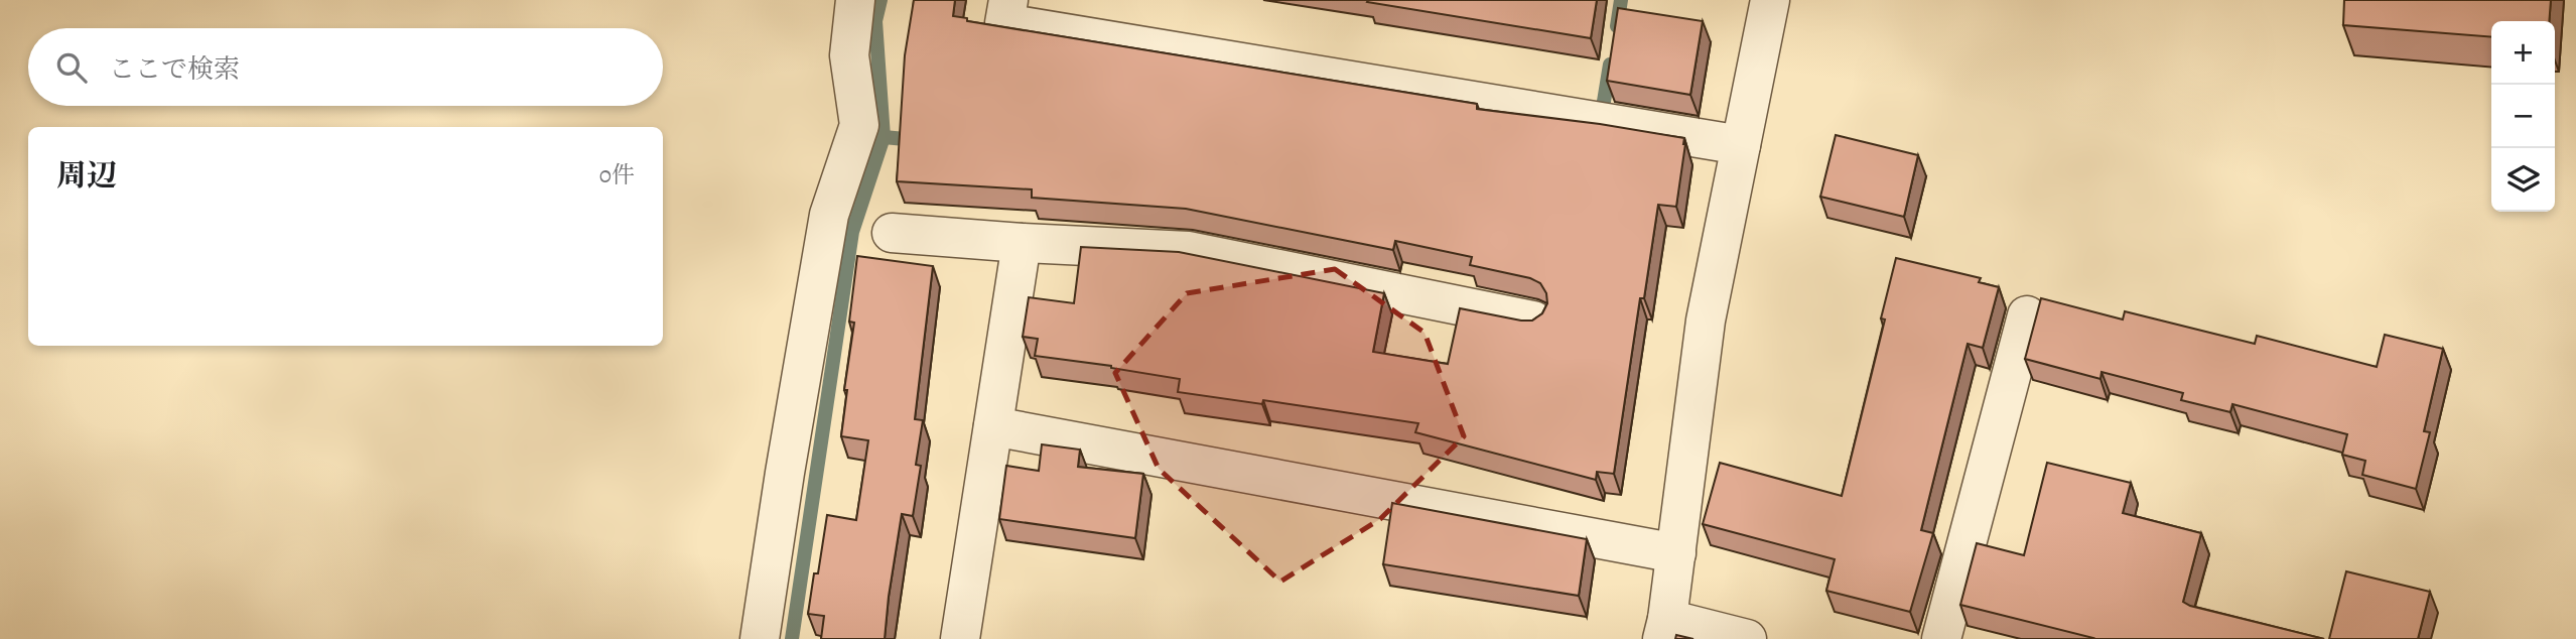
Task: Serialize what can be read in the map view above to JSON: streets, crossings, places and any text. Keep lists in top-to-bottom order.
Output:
{
  "page": {
    "map_buttons": ["+", "−"],
    "search": "ここで検索",
    "heading": ["周辺", "0件"]
  }
}
